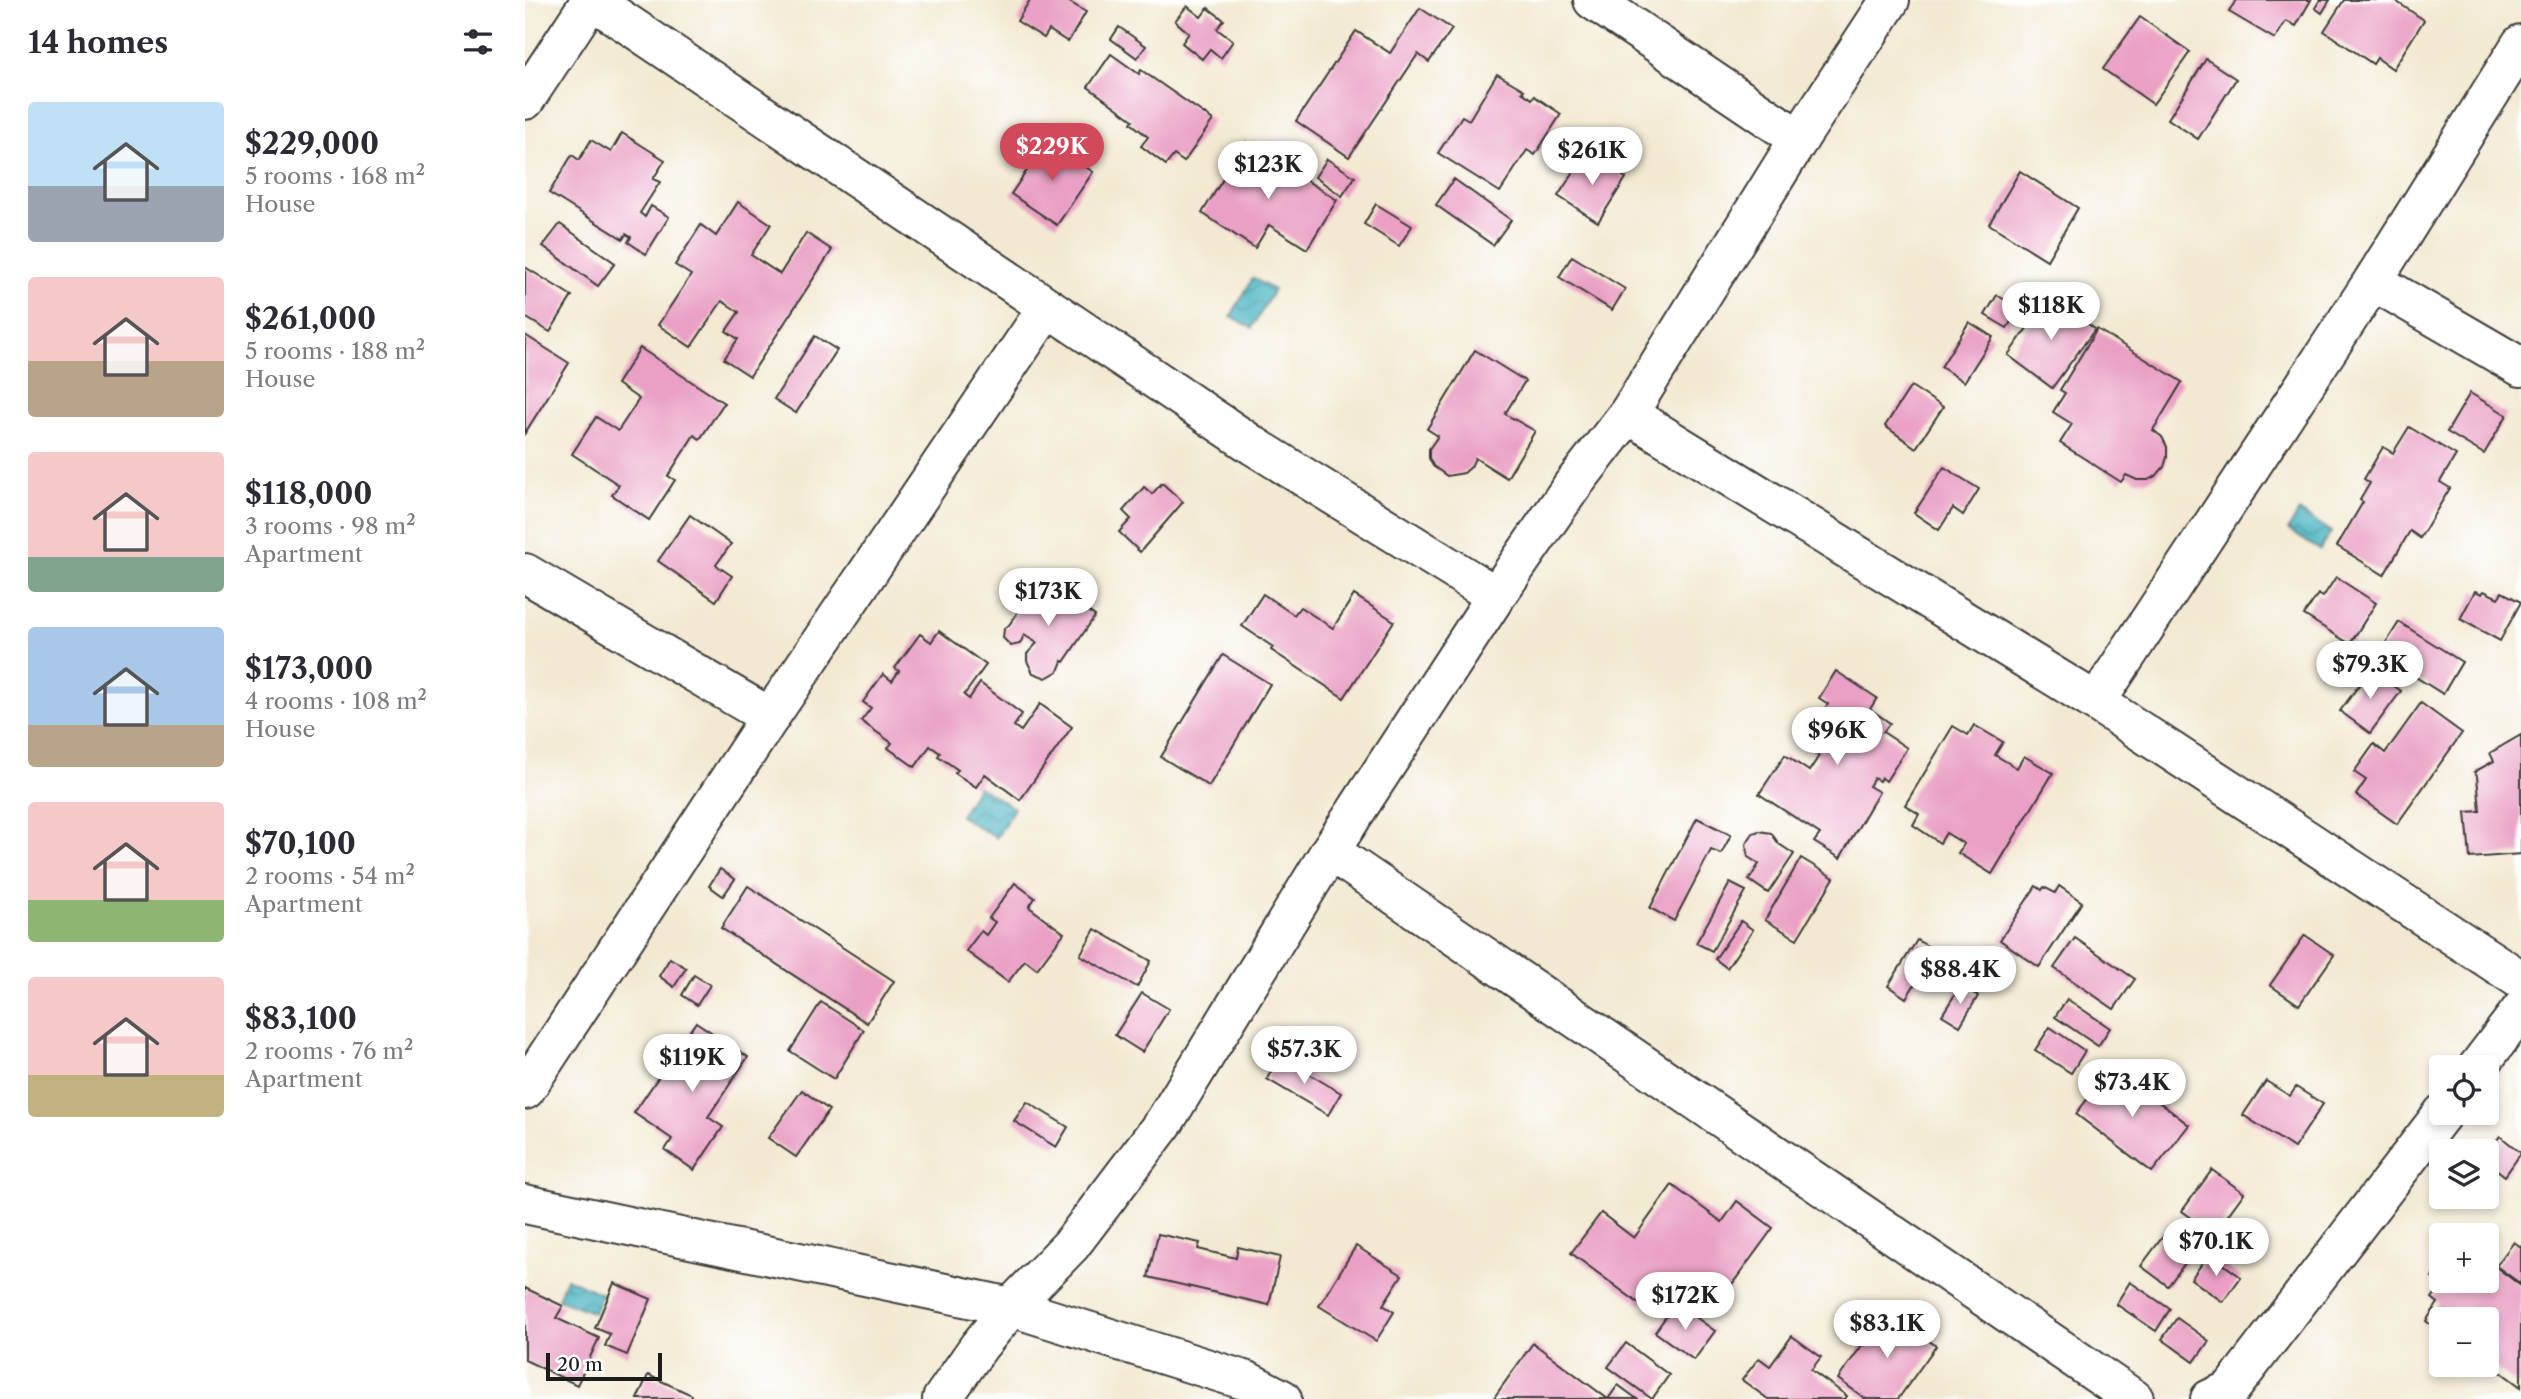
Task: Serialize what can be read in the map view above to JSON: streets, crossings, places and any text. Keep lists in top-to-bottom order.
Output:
{
  "scale_bar": "20 m",
  "page": {
    "heading": "14 homes",
    "list": [
      {
        "name": "$229,000",
        "note": "5 rooms · 168 m² · House"
      },
      {
        "name": "$261,000",
        "note": "5 rooms · 188 m² · House"
      },
      {
        "name": "$118,000",
        "note": "3 rooms · 98 m² · Apartment"
      },
      {
        "name": "$173,000",
        "note": "4 rooms · 108 m² · House"
      },
      {
        "name": "$70,100",
        "note": "2 rooms · 54 m² · Apartment"
      },
      {
        "name": "$83,100",
        "note": "2 rooms · 76 m² · Apartment"
      }
    ],
    "price": [
      "$229K",
      "$261K",
      "$123K",
      "$118K",
      "$173K",
      "$79.3K",
      "$96K",
      "$88.4K",
      "$57.3K",
      "$119K",
      "$73.4K",
      "$70.1K",
      "$172K",
      "$83.1K"
    ],
    "map_buttons": ["+", "−"],
    "scale": "20 m"
  }
}
